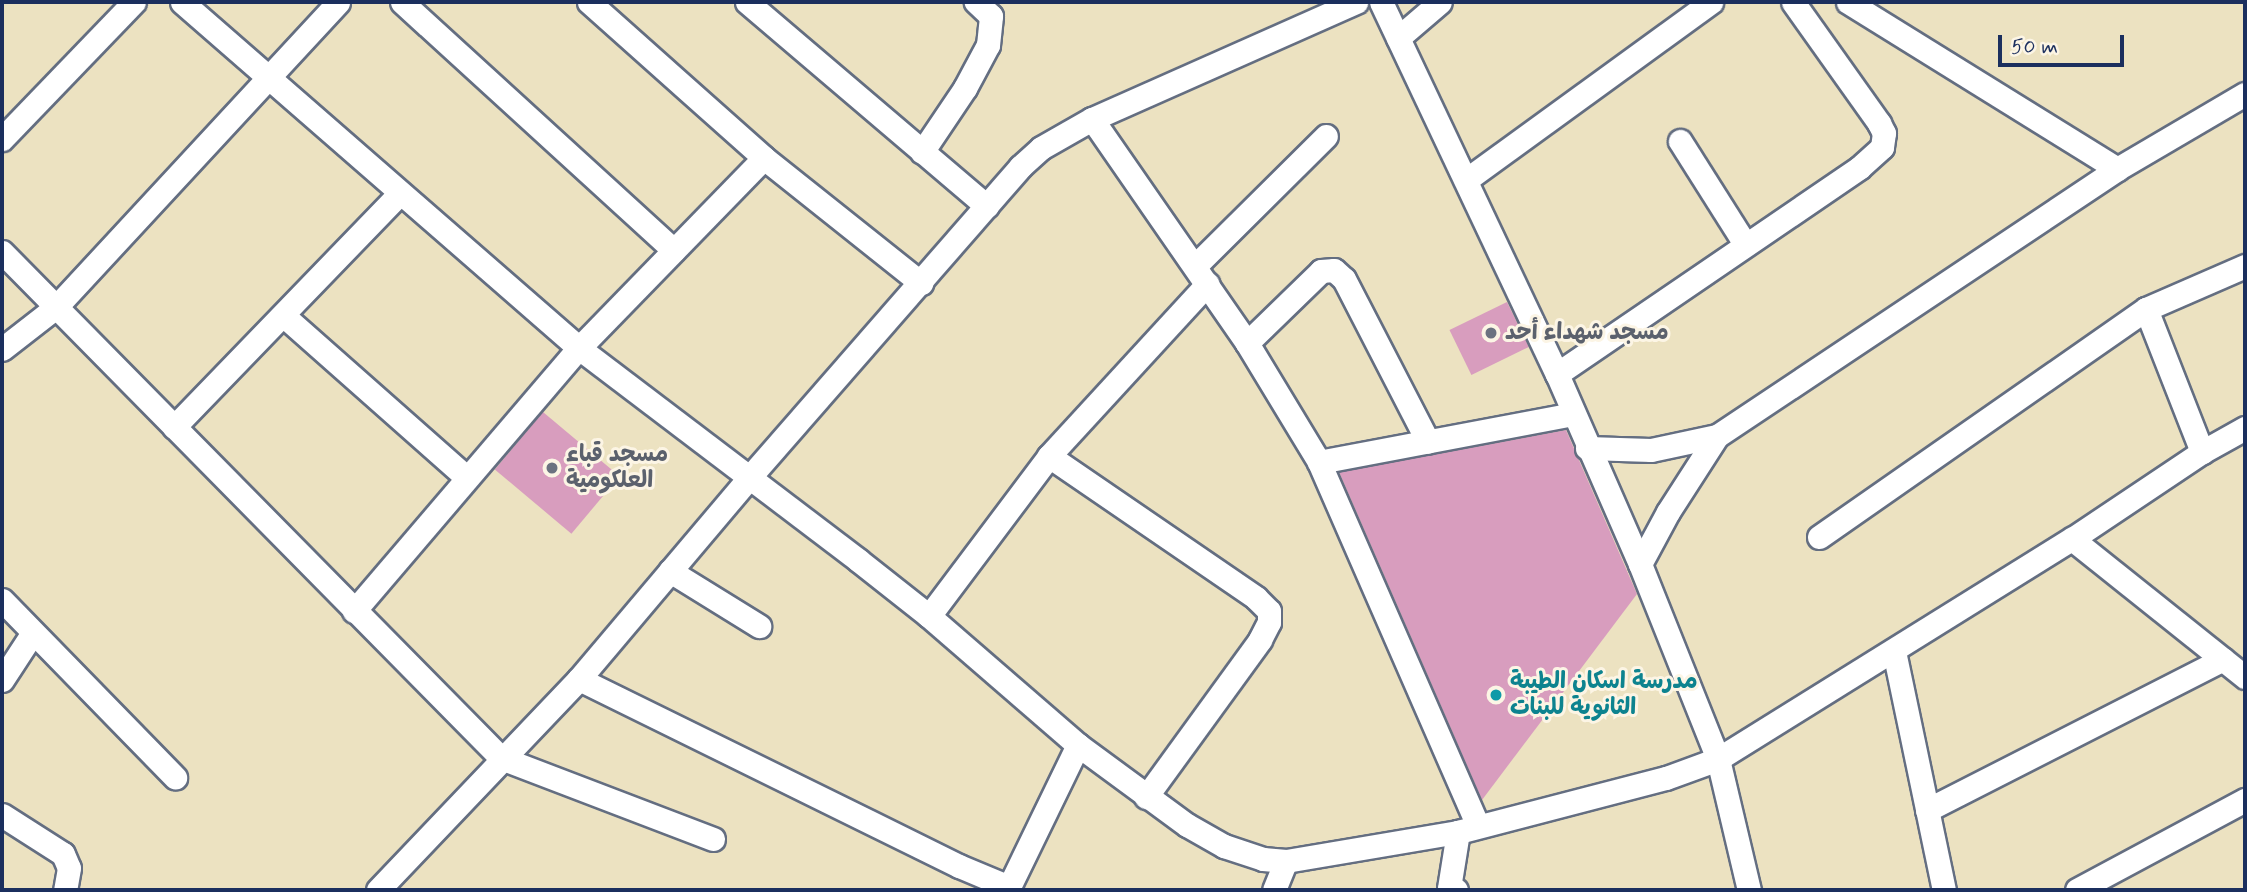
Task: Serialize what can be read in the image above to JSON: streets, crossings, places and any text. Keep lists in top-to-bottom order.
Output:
{
  "places": ["مسجد شهداء أحد", "مسجد قباء العلكومية", "مدرسة اسكان الطيبة الثانوية للبنات"],
  "scale_bar": "50 m"
}
